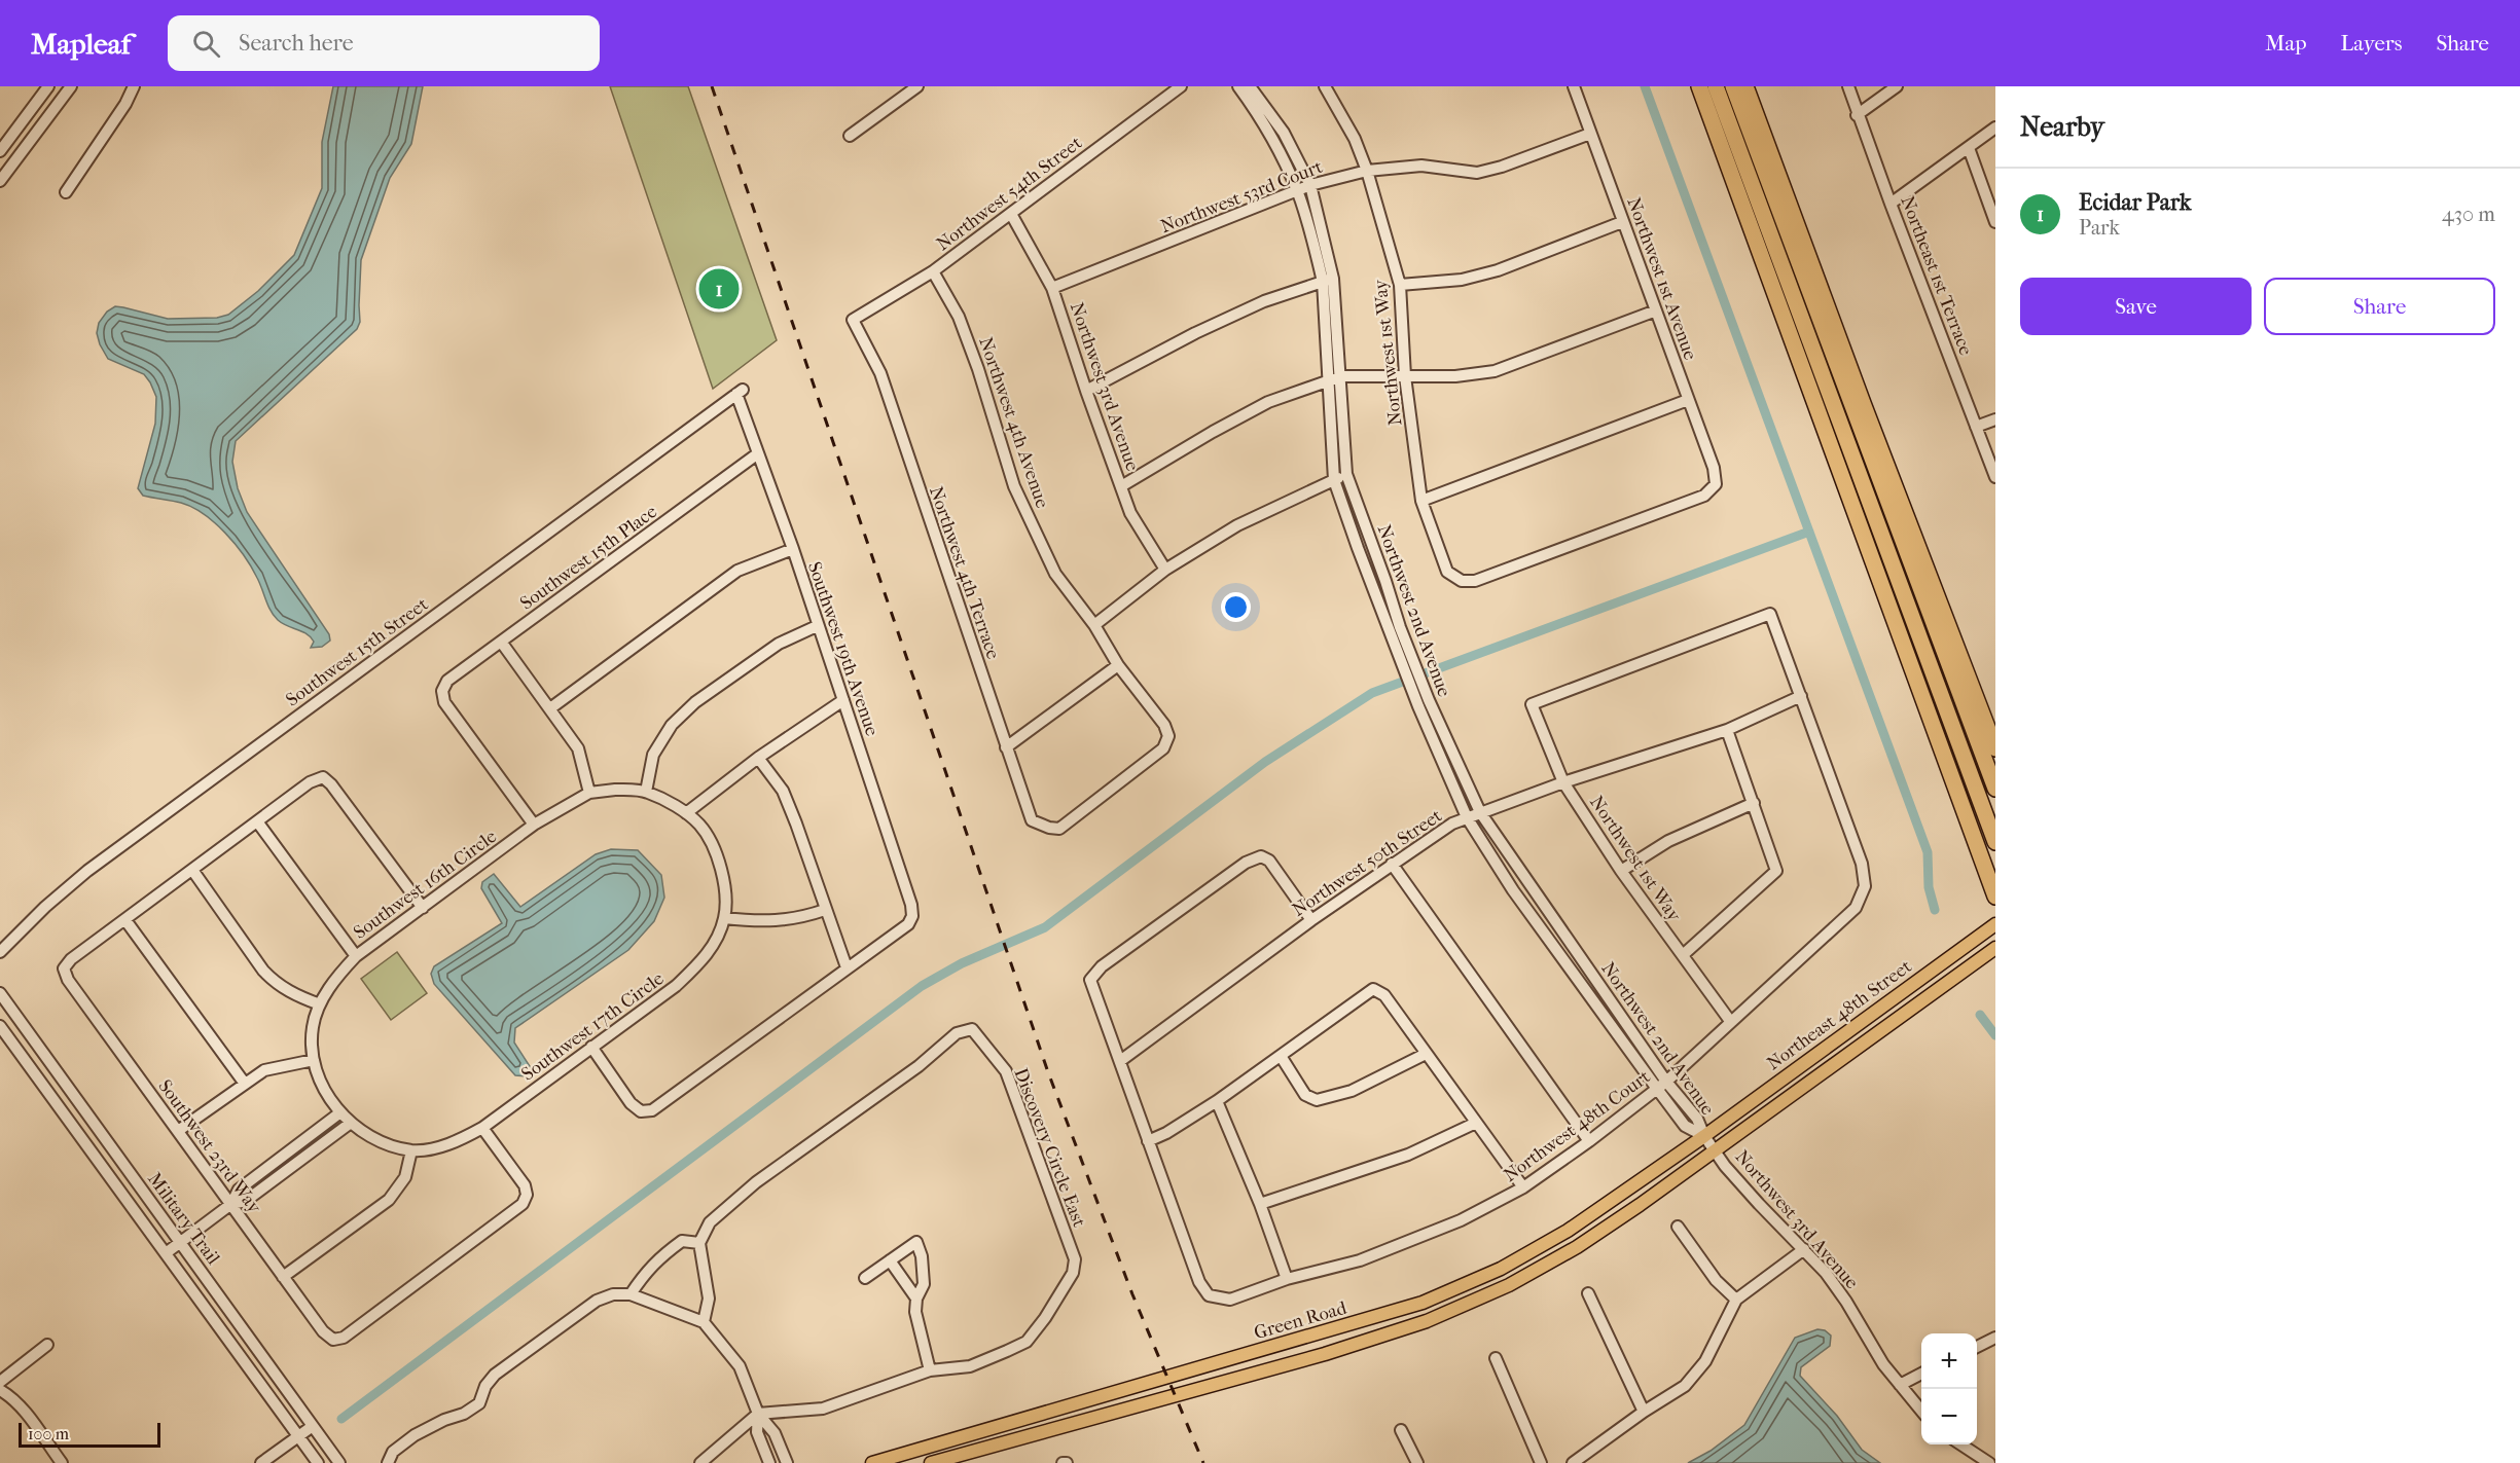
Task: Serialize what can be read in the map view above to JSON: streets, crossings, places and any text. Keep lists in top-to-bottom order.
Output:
{
  "streets": {
    "main road": ["Northeast 48th Street", "Green Road"],
    "street": [
      "Northwest 54th Street",
      "Northwest 53rd Court",
      "Northeast 1st Terrace",
      "Northwest 1st Avenue",
      "Northwest 1st Way",
      "Northwest 3rd Avenue",
      "Northwest 4th Avenue",
      "Southwest 15th Place",
      "Northwest 4th Terrace",
      "Northwest 2nd Avenue",
      "Southwest 19th Avenue",
      "Southwest 15th Street",
      "Northwest 50th Street",
      "Southwest 16th Circle",
      "Southwest 17th Circle",
      "Northwest 48th Court",
      "Southwest 23rd Way",
      "Discovery Circle East",
      "Military Trail"
    ]
  },
  "crossings": [
    ["Northwest 54th Street", "Northwest 3rd Avenue"],
    ["Northwest 54th Street", "Northwest 4th Avenue"],
    ["Northwest 54th Street", "Northwest 4th Terrace"],
    ["Northwest 53rd Court", "Northwest 1st Avenue"],
    ["Northwest 53rd Court", "Northwest 1st Way"],
    ["Northwest 53rd Court", "Northwest 3rd Avenue"],
    ["Northwest 53rd Court", "Northwest 2nd Avenue"],
    ["Northwest 1st Avenue", "Northwest 1st Way"],
    ["Northwest 1st Way", "Northwest 50th Street"],
    ["Northwest 1st Way", "Northwest 48th Court"],
    ["Northwest 3rd Avenue", "Northwest 2nd Avenue"],
    ["Northwest 3rd Avenue", "Northeast 48th Street"],
    ["Northwest 3rd Avenue", "Green Road"],
    ["Northwest 4th Avenue", "Northwest 4th Terrace"],
    ["Southwest 15th Place", "Southwest 19th Avenue"],
    ["Southwest 15th Place", "Southwest 16th Circle"],
    ["Northwest 2nd Avenue", "Northwest 50th Street"],
    ["Northwest 2nd Avenue", "Northeast 48th Street"],
    ["Northwest 2nd Avenue", "Northwest 48th Court"],
    ["Northwest 2nd Avenue", "Green Road"],
    ["Southwest 19th Avenue", "Southwest 15th Street"],
    ["Northwest 50th Street", "Northwest 48th Court"],
    ["Southwest 16th Circle", "Southwest 17th Circle"],
    ["Northeast 48th Street", "Green Road"],
    ["Southwest 17th Circle", "Southwest 23rd Way"]
  ],
  "scale_bar": "100 m",
  "page": {
    "header": "Mapleaf",
    "search": "Search here",
    "nav": ["Map", "Layers", "Share"],
    "heading": "Nearby",
    "list": [
      {
        "mark": "1",
        "name": "Ecidar Park",
        "note": "Park",
        "value": "430 m"
      }
    ],
    "buttons": ["Save", "Share"],
    "pins": "1",
    "map_buttons": ["+", "−"],
    "scale": "100 m"
  }
}
